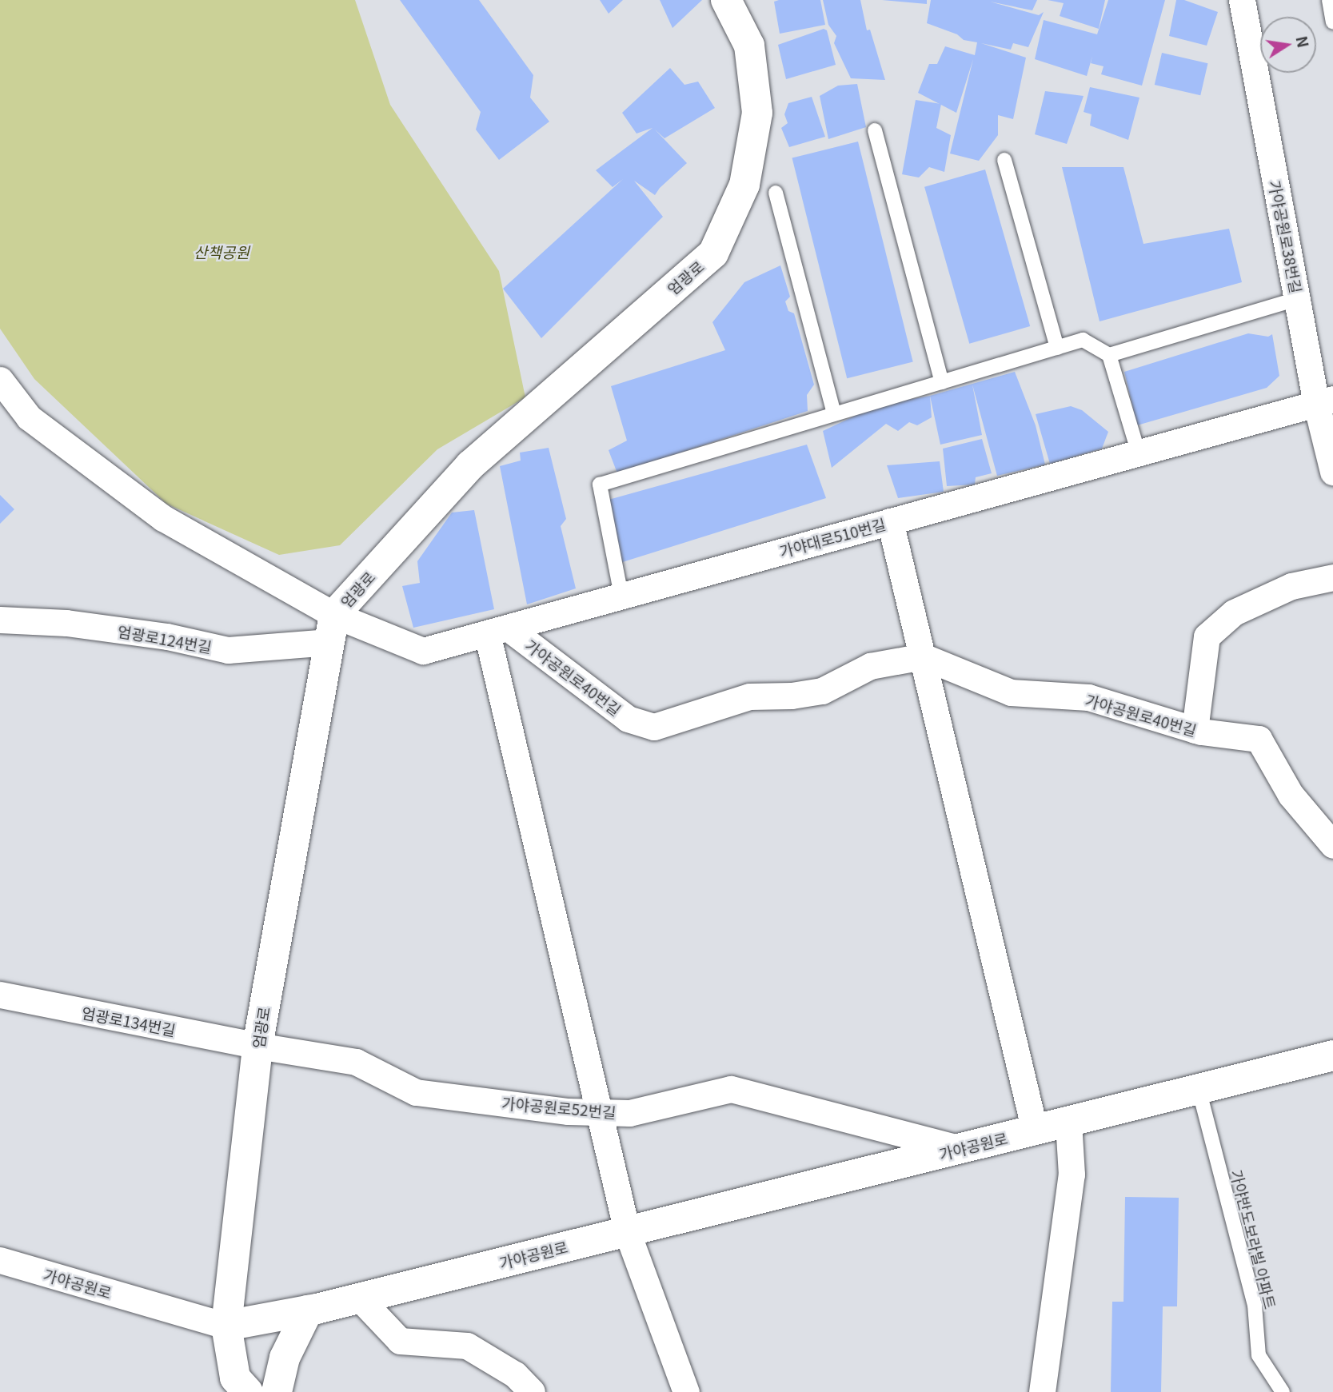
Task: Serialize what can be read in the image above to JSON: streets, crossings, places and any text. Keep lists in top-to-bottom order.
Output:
{
  "streets": {
    "main road": ["엄광로", "가야공원로"],
    "street": [
      "가야공원로38번길",
      "가야대로510번길",
      "엄광로124번길",
      "가야공원로40번길",
      "엄광로134번길",
      "가야공원로52번길"
    ],
    "lane": ["가야반도보라빌 아파트"]
  },
  "crossings": [
    ["가야공원로38번길", "가야대로510번길"],
    ["엄광로", "가야대로510번길"],
    ["엄광로", "엄광로124번길"],
    ["엄광로", "엄광로134번길"],
    ["엄광로", "가야공원로52번길"],
    ["엄광로", "가야공원로"],
    ["가야대로510번길", "엄광로124번길"],
    ["가야대로510번길", "가야공원로40번길"],
    ["엄광로134번길", "가야공원로52번길"],
    ["가야공원로52번길", "가야공원로"],
    ["가야공원로", "가야반도보라빌 아파트"]
  ],
  "parks": ["산책공원"],
  "north": "right"
}
